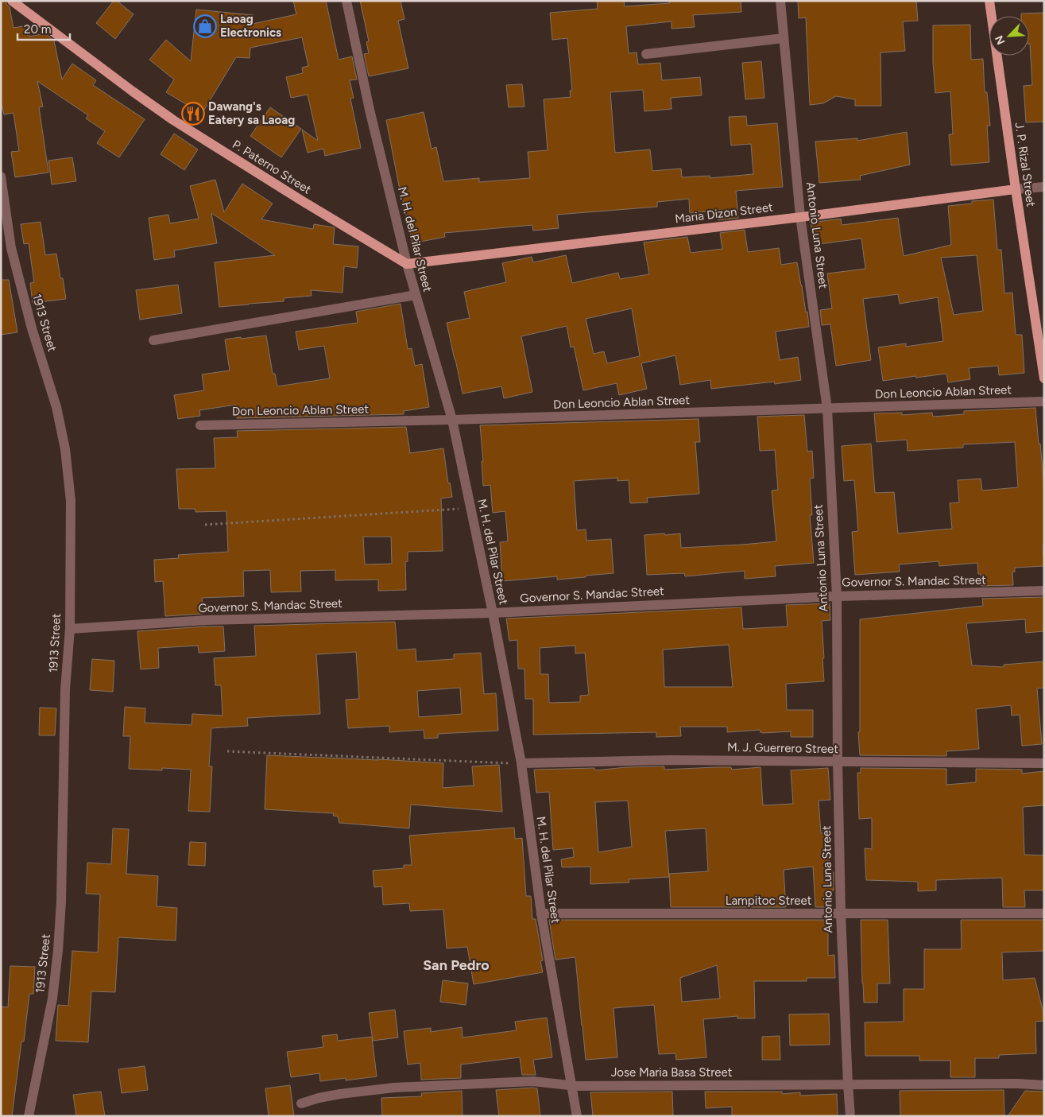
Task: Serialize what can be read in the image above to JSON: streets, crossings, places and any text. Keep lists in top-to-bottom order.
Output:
{
  "streets": {
    "main road": ["J. P. Rizal Street", "P. Paterno Street", "Maria Dizon Street"],
    "street": [
      "Antonio Luna Street",
      "M. H. del Pilar Street",
      "1913 Street",
      "Don Leoncio Ablan Street",
      "Governor S. Mandac Street",
      "M. J. Guerrero Street",
      "Lampitoc Street",
      "Jose Maria Basa Street"
    ]
  },
  "crossings": [
    ["J. P. Rizal Street", "Maria Dizon Street"],
    ["P. Paterno Street", "Maria Dizon Street"],
    ["P. Paterno Street", "M. H. del Pilar Street"],
    ["Maria Dizon Street", "Antonio Luna Street"],
    ["Maria Dizon Street", "M. H. del Pilar Street"],
    ["Antonio Luna Street", "Don Leoncio Ablan Street"],
    ["Antonio Luna Street", "Governor S. Mandac Street"],
    ["Antonio Luna Street", "M. J. Guerrero Street"],
    ["Antonio Luna Street", "Lampitoc Street"],
    ["Antonio Luna Street", "Jose Maria Basa Street"],
    ["M. H. del Pilar Street", "Don Leoncio Ablan Street"],
    ["M. H. del Pilar Street", "Governor S. Mandac Street"],
    ["M. H. del Pilar Street", "M. J. Guerrero Street"],
    ["M. H. del Pilar Street", "Lampitoc Street"],
    ["M. H. del Pilar Street", "Jose Maria Basa Street"],
    ["1913 Street", "Governor S. Mandac Street"]
  ],
  "districts": ["San Pedro"],
  "places": {
    "shop": ["Laoag Electronics"],
    "restaurant": ["Dawang's Eatery sa Laoag"]
  },
  "scale_bar": "20 m",
  "north": "bottom left"
}
